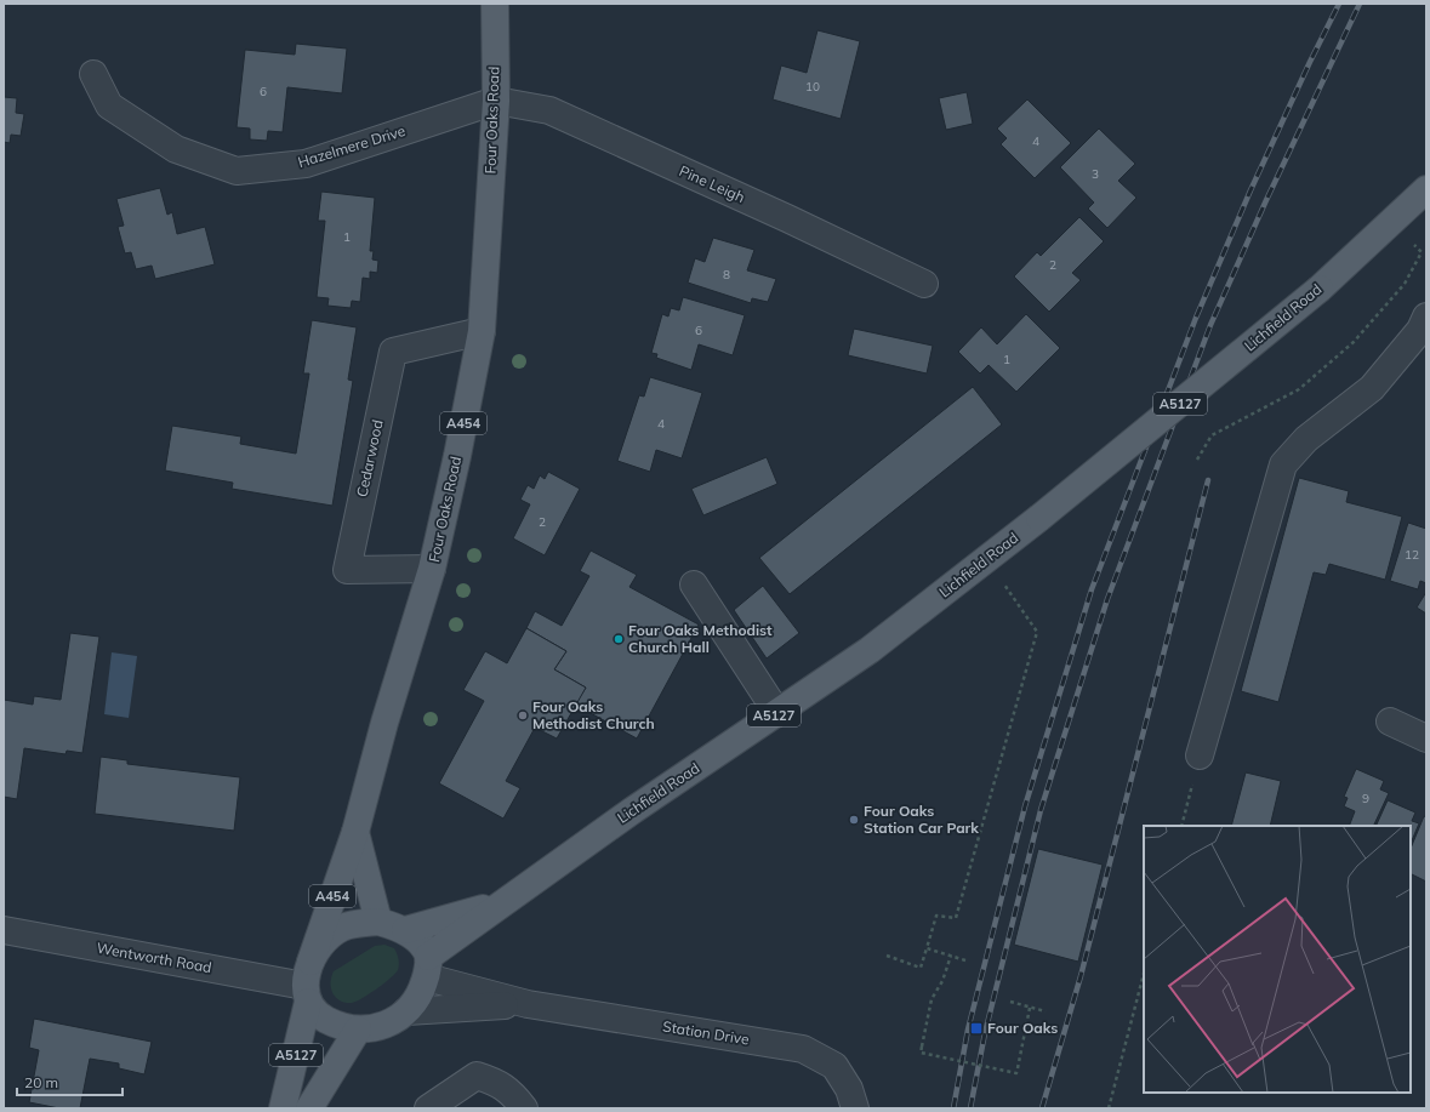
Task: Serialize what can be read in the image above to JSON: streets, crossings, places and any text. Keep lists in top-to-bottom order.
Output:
{
  "streets": {
    "main road": [
      "Four Oaks Road",
      "Lichfield Road",
      "A5127",
      "A454"
    ],
    "street": [
      "Hazelmere Drive",
      "Pine Leigh",
      "Cedarwood",
      "Wentworth Road",
      "Station Drive"
    ]
  },
  "crossings": [
    ["Four Oaks Road", "Hazelmere Drive"],
    ["Four Oaks Road", "Pine Leigh"],
    ["Four Oaks Road", "Lichfield Road"],
    ["Four Oaks Road", "A5127"],
    ["Four Oaks Road", "Cedarwood"],
    ["Four Oaks Road", "Wentworth Road"],
    ["Four Oaks Road", "Station Drive"],
    ["Hazelmere Drive", "Pine Leigh"],
    ["Lichfield Road", "A5127"],
    ["Lichfield Road", "Wentworth Road"],
    ["Lichfield Road", "Station Drive"],
    ["A5127", "Wentworth Road"],
    ["A5127", "Station Drive"],
    ["Wentworth Road", "Station Drive"]
  ],
  "places": {
    "other": ["Four Oaks Methodist Church Hall", "Four Oaks Methodist Church", "Four Oaks Station Car Park"],
    "transit": ["Four Oaks"]
  },
  "house_numbers": [
    "10",
    "6",
    "4",
    "3",
    "1",
    "2",
    "8",
    "6",
    "1",
    "4",
    "2",
    "12",
    "9"
  ],
  "scale_bar": "20 m"
}
